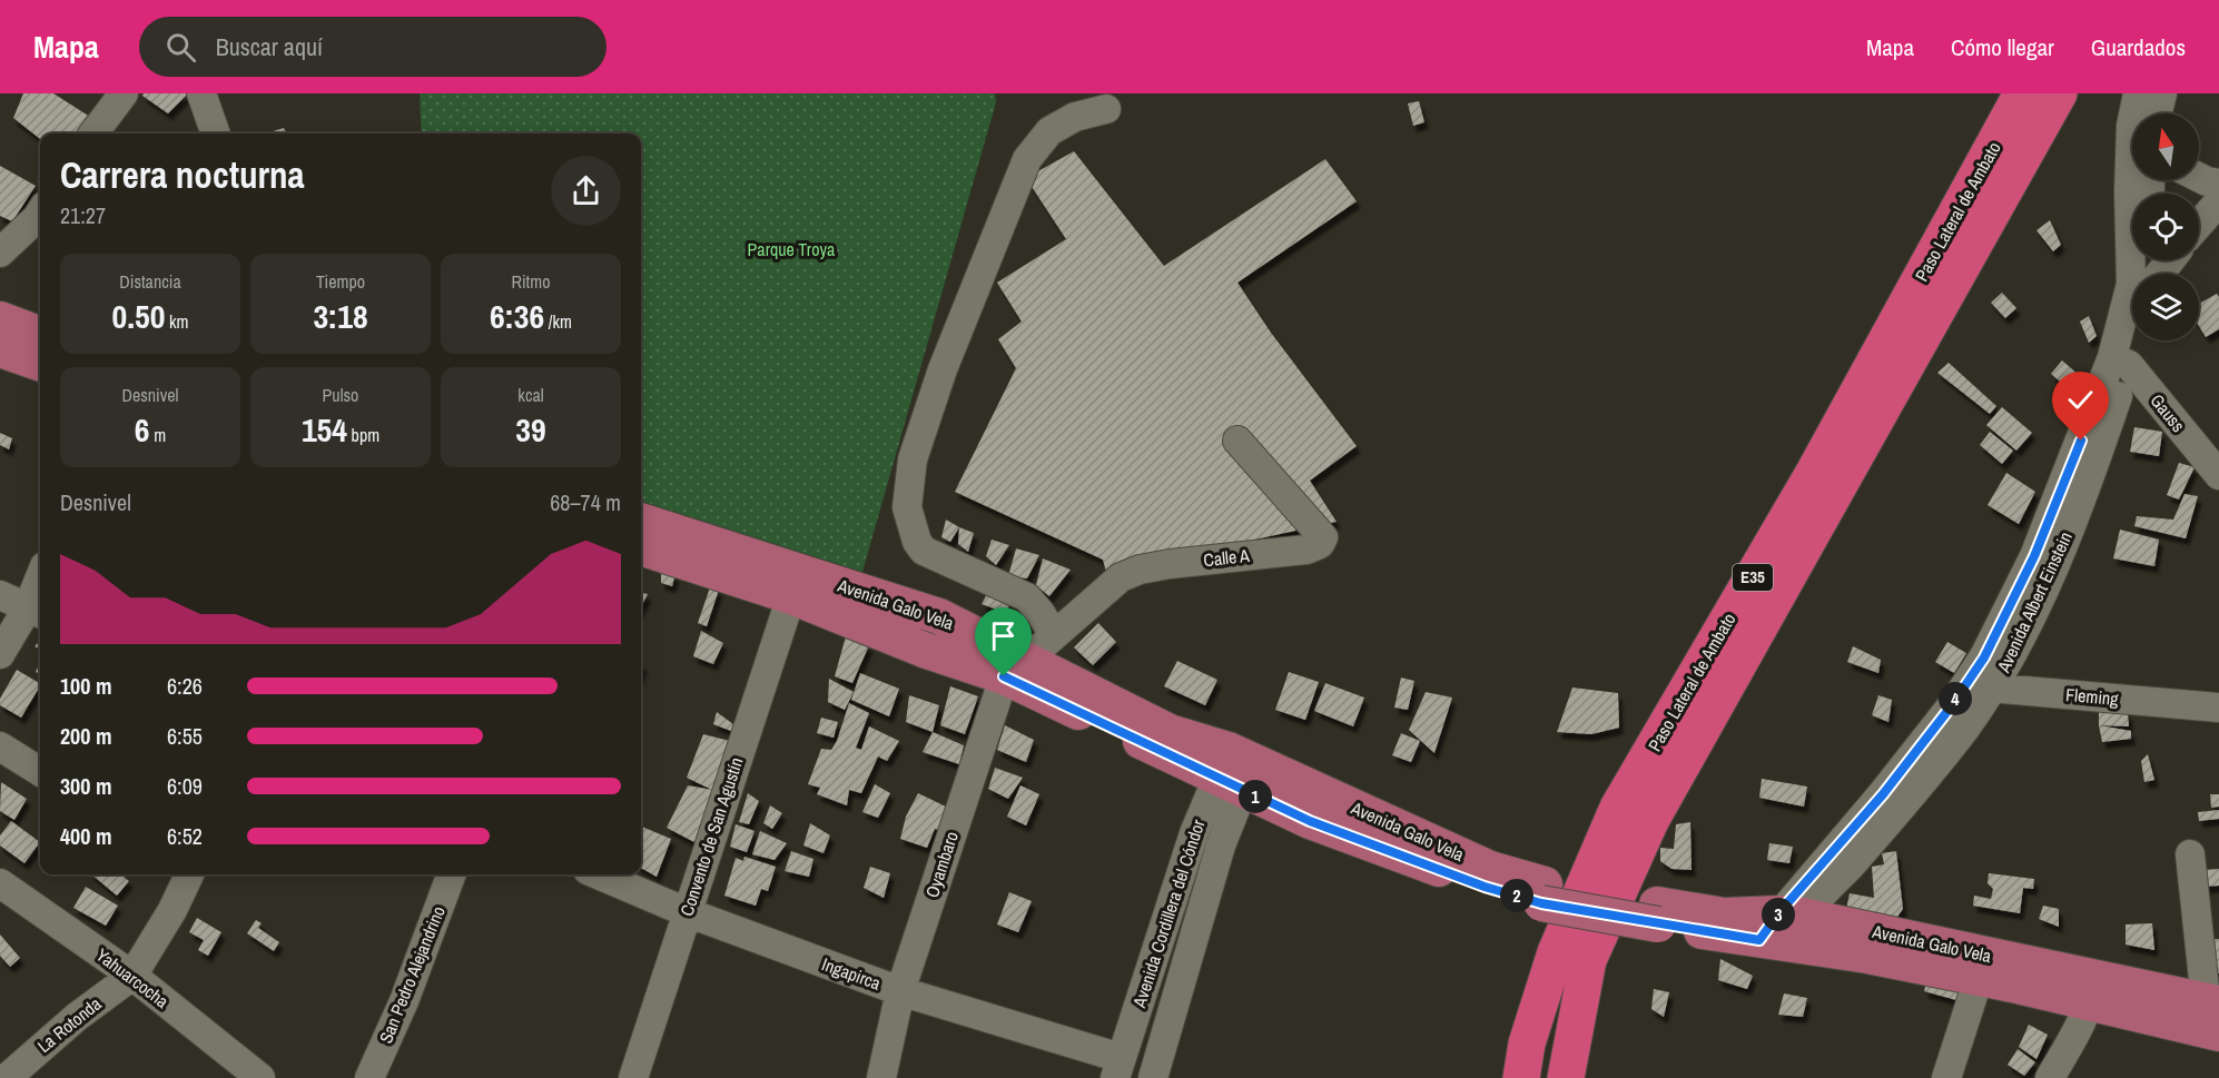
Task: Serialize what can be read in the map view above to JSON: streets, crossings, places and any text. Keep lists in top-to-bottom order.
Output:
{
  "streets": {
    "highway": ["Paso Lateral de Ambato", "E35"],
    "main road": ["Avenida Galo Vela"],
    "street": [
      "Gauss",
      "Calle A",
      "Avenida Albert Einstein",
      "Fleming",
      "Convento de San Agustín",
      "Oyambaro",
      "Avenida Cordillera del Cóndor",
      "Ingapirca",
      "San Pedro Alejandrino",
      "Yahuarcocha",
      "La Rotonda"
    ]
  },
  "crossings": [
    ["Gauss", "Avenida Albert Einstein"],
    ["Calle A", "Avenida Galo Vela"],
    ["Calle A", "Oyambaro"],
    ["Avenida Albert Einstein", "Avenida Galo Vela"],
    ["Avenida Albert Einstein", "Fleming"],
    ["Avenida Galo Vela", "Convento de San Agustín"],
    ["Avenida Galo Vela", "Oyambaro"],
    ["Avenida Galo Vela", "Avenida Cordillera del Cóndor"],
    ["Convento de San Agustín", "Ingapirca"],
    ["Oyambaro", "Ingapirca"],
    ["Avenida Cordillera del Cóndor", "Ingapirca"],
    ["Yahuarcocha", "La Rotonda"]
  ],
  "parks": ["Parque Troya"],
  "north": "top",
  "page": {
    "header": "Mapa",
    "search": "Buscar aquí",
    "nav": ["Mapa", "Cómo llegar", "Guardados"],
    "heading": ["Carrera nocturna", "21:27"],
    "stats": [
      ["Distancia", "0.50 km"],
      ["Tiempo", "3:18"],
      ["Ritmo", "6:36 /km"],
      ["Desnivel", "6 m"],
      ["Pulso", "154 bpm"],
      ["kcal", "39"]
    ],
    "chart": ["Desnivel", "68–74 m"],
    "list": [
      {
        "name": "100 m",
        "note": "6:26"
      },
      {
        "name": "200 m",
        "note": "6:55"
      },
      {
        "name": "300 m",
        "note": "6:09"
      },
      {
        "name": "400 m",
        "note": "6:52"
      }
    ],
    "pins": [
      "4",
      "1",
      "2",
      "3"
    ]
  }
}
